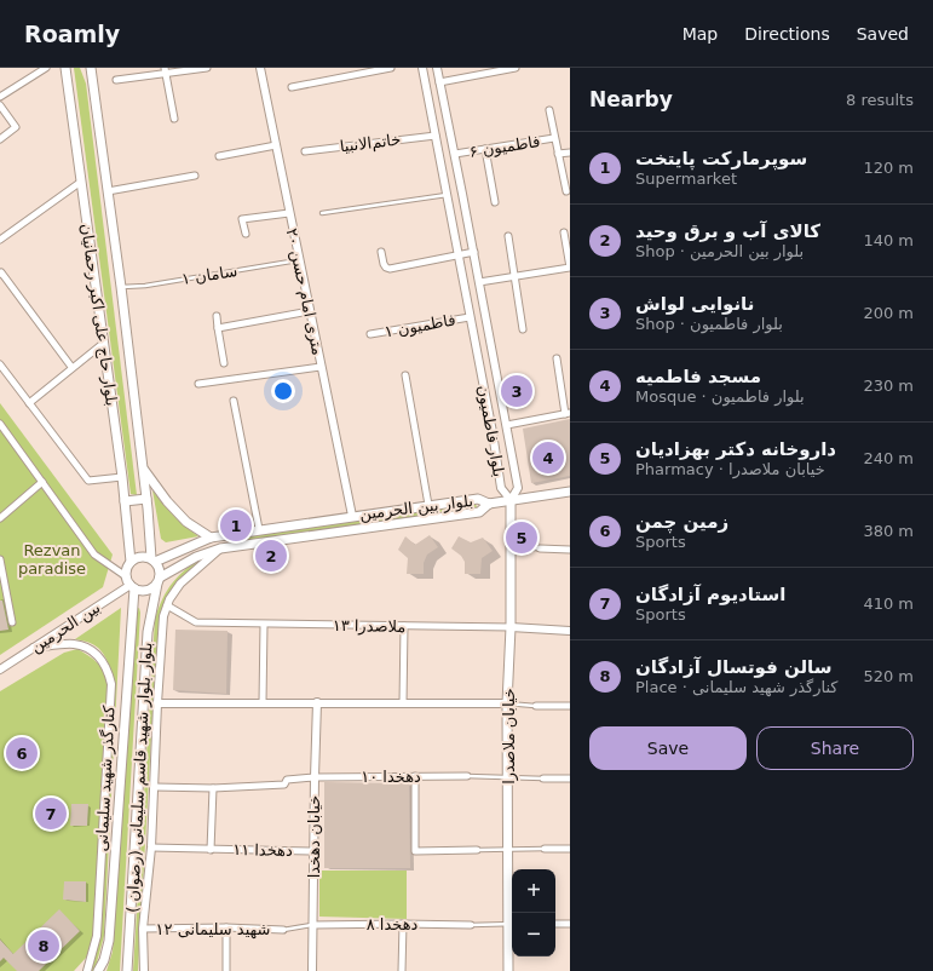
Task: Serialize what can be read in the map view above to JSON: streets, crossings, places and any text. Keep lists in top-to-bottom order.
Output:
{
  "streets": {
    "main road": [
      "بلوار حاج علی اکبر رحمانیان",
      "بلوار بین الحرمین",
      "خیابان ملاصدرا",
      "بلوار بلوار شهید قاسم سلیمانی (رضوان )"
    ],
    "street": [
      "خاتم‌الانبیا",
      "فاطمیون ۶",
      "۲۰ متری امام حسن",
      "فاطمیون ۱",
      "بلوار فاطمیون",
      "ملاصدرا ۱۳",
      "بین الحرمین",
      "دهخدا ۱۰",
      "کنارگذر شهید سلیمانی",
      "خیابان دهخدا",
      "دهخدا ۱۱",
      "دهخدا ۸",
      "شهید سلیمانی ۱۲"
    ],
    "lane": ["سامان ۱"]
  },
  "crossings": [
    ["خاتم‌الانبیا", "بلوار فاطمیون"],
    ["فاطمیون ۶", "بلوار فاطمیون"],
    ["سامان ۱", "۲۰ متری امام حسن"],
    ["سامان ۱", "بلوار حاج علی اکبر رحمانیان"],
    ["۲۰ متری امام حسن", "بلوار بین الحرمین"],
    ["بلوار حاج علی اکبر رحمانیان", "بلوار بین الحرمین"],
    ["بلوار حاج علی اکبر رحمانیان", "بین الحرمین"],
    ["بلوار حاج علی اکبر رحمانیان", "بلوار بلوار شهید قاسم سلیمانی (رضوان )"],
    ["فاطمیون ۱", "بلوار فاطمیون"],
    ["بلوار فاطمیون", "خیابان ملاصدرا"],
    ["بلوار بین الحرمین", "بین الحرمین"],
    ["بلوار بین الحرمین", "بلوار بلوار شهید قاسم سلیمانی (رضوان )"],
    ["ملاصدرا ۱۳", "خیابان ملاصدرا"],
    ["بین الحرمین", "بلوار بلوار شهید قاسم سلیمانی (رضوان )"],
    ["بین الحرمین", "کنارگذر شهید سلیمانی"],
    ["دهخدا ۱۰", "خیابان دهخدا"],
    ["خیابان دهخدا", "دهخدا ۱۱"],
    ["خیابان دهخدا", "دهخدا ۸"]
  ],
  "parks": ["Rezvan paradise"],
  "page": {
    "header": "Roamly",
    "nav": ["Map", "Directions", "Saved"],
    "heading": ["Nearby", "8 results"],
    "list": [
      {
        "mark": "1",
        "name": "سوپرمارکت پایتخت",
        "note": "Supermarket",
        "value": "120 m"
      },
      {
        "mark": "2",
        "name": "کالای آب و برق وحید",
        "note": "Shop · بلوار بین الحرمین",
        "value": "140 m"
      },
      {
        "mark": "3",
        "name": "نانوایی لواش",
        "note": "Shop · بلوار فاطمیون",
        "value": "200 m"
      },
      {
        "mark": "4",
        "name": "مسجد فاطمیه",
        "note": "Mosque · بلوار فاطمیون",
        "value": "230 m"
      },
      {
        "mark": "5",
        "name": "داروخانه دکتر بهزادیان",
        "note": "Pharmacy · خیابان ملاصدرا",
        "value": "240 m"
      },
      {
        "mark": "6",
        "name": "زمین چمن",
        "note": "Sports",
        "value": "380 m"
      },
      {
        "mark": "7",
        "name": "استادیوم آزادگان",
        "note": "Sports",
        "value": "410 m"
      },
      {
        "mark": "8",
        "name": "سالن فوتسال آزادگان",
        "note": "Place · کنارگذر شهید سلیمانی",
        "value": "520 m"
      }
    ],
    "pins": [
      "3",
      "4",
      "1",
      "5",
      "2",
      "6",
      "7",
      "8"
    ],
    "buttons": ["Save", "Share"],
    "map_buttons": ["+", "−"]
  }
}
